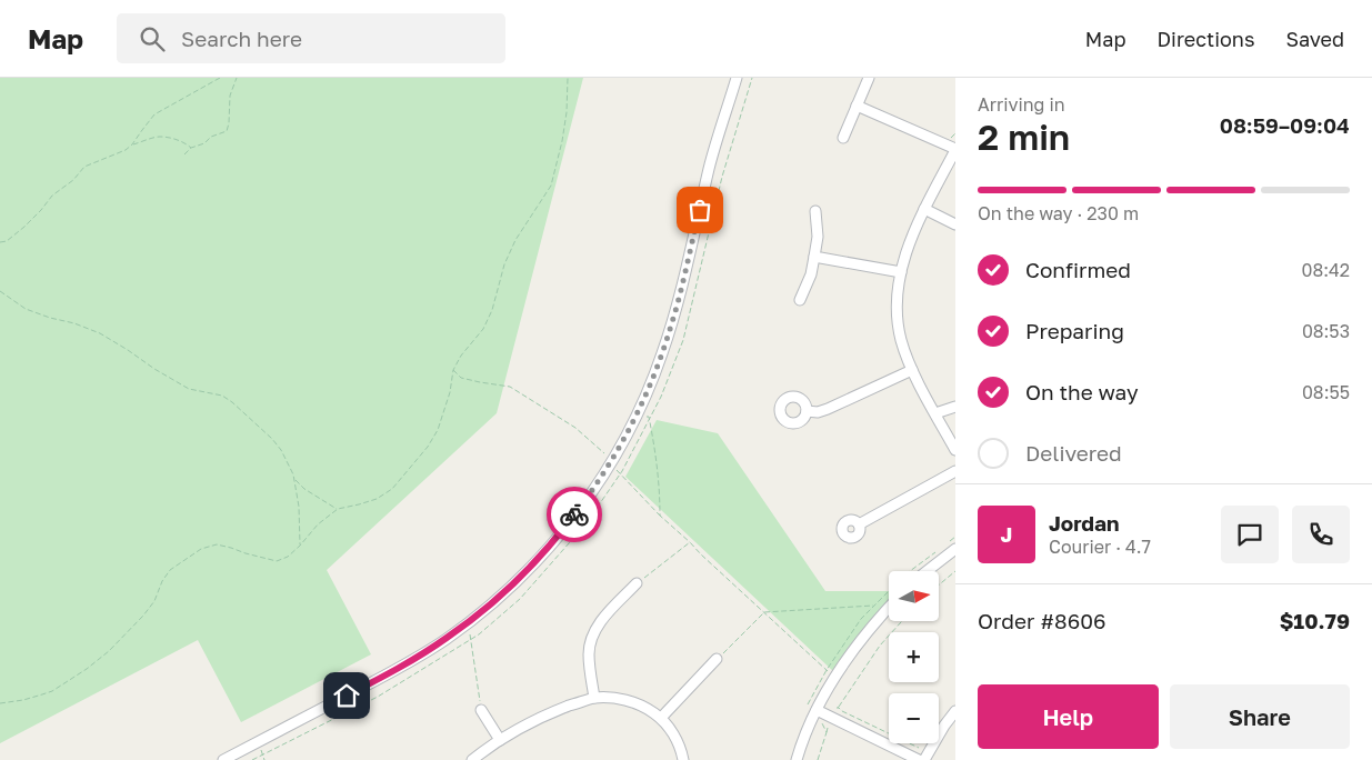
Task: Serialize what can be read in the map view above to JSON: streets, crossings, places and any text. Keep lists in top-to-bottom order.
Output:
{
  "north": "right",
  "page": {
    "header": "Map",
    "search": "Search here",
    "nav": ["Map", "Directions", "Saved"],
    "heading": ["2 min", "Arriving in", "08:59–09:04"],
    "panel": [
      "Jordan",
      "Courier · 4.7",
      "Order #8606",
      "$10.79"
    ],
    "bar": "On the way · 230 m",
    "list": [
      ["Confirmed", "08:42"],
      ["Preparing", "08:53"],
      ["On the way", "08:55"],
      "Delivered"
    ],
    "round": "J",
    "map_buttons": ["+", "−"],
    "buttons": ["Help", "Share"]
  }
}
